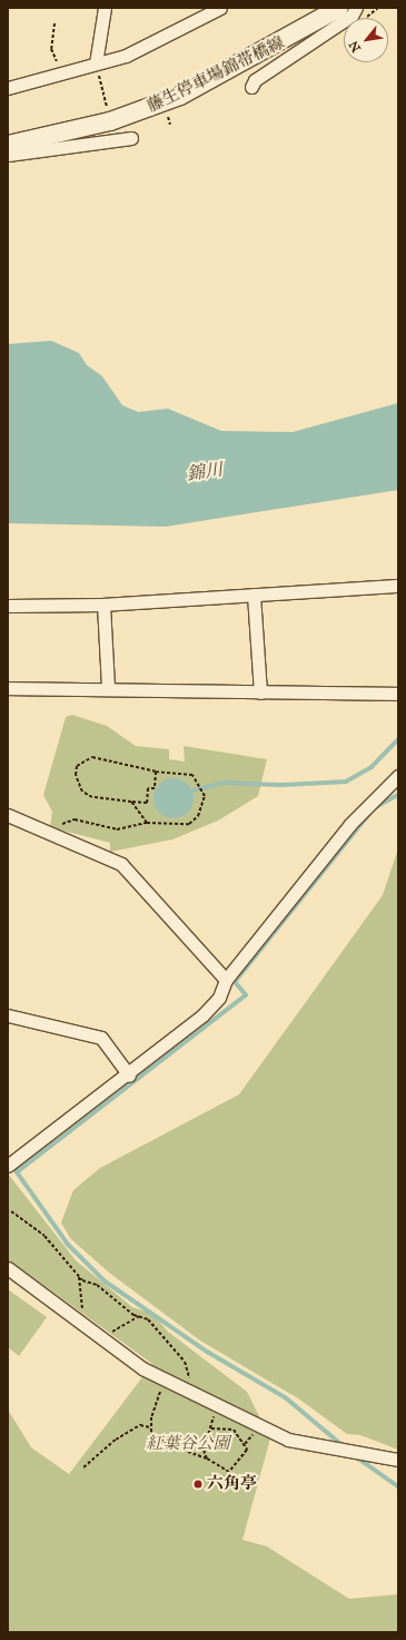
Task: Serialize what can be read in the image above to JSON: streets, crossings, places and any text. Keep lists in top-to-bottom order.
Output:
{
  "streets": {
    "main road": ["藤生停車場錦帯橋線"]
  },
  "water": ["錦川"],
  "parks": ["紅葉谷公園"],
  "places": ["六角亭"],
  "north": "bottom left"
}
